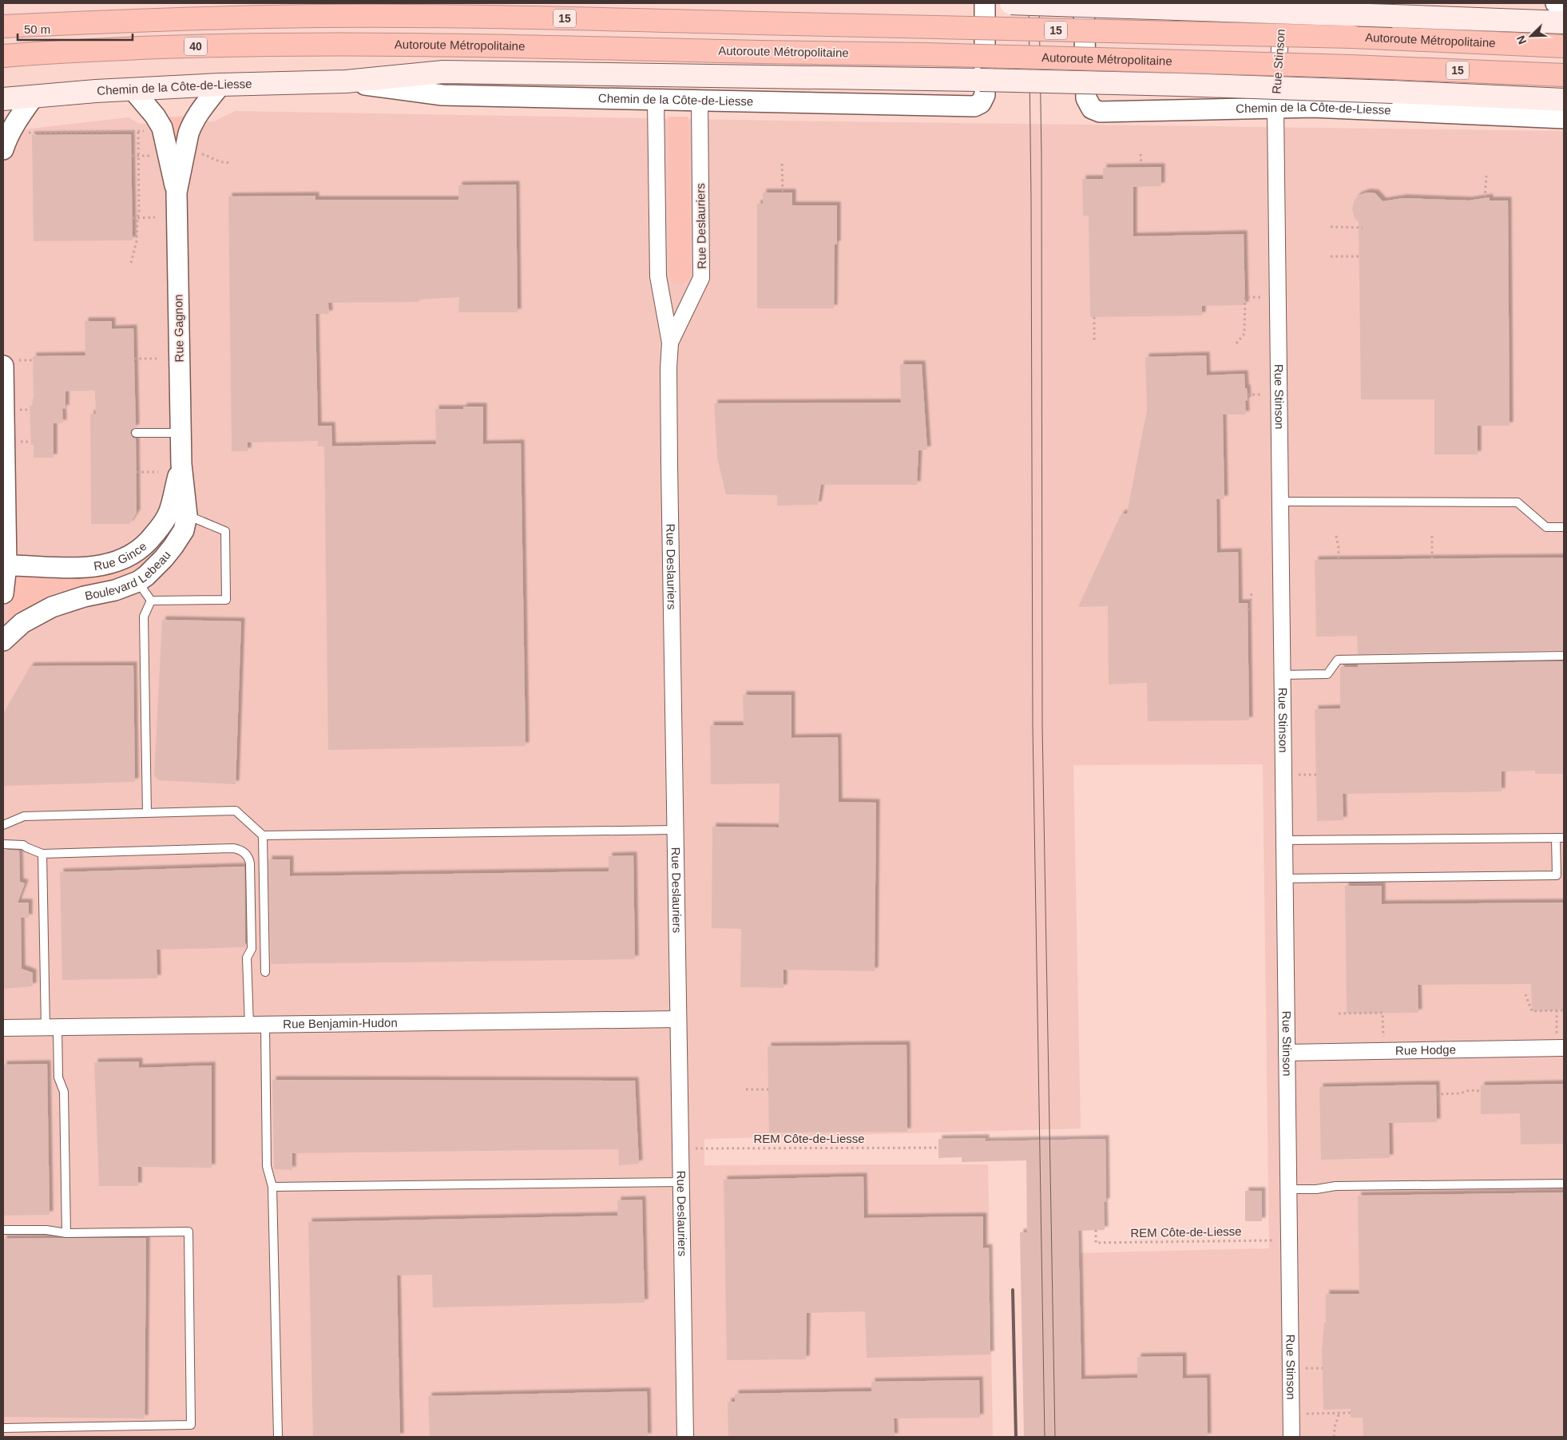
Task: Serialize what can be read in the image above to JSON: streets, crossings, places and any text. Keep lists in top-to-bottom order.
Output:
{
  "streets": {
    "highway": ["15", "Autoroute Métropolitaine", "40"],
    "main road": ["Chemin de la Côte-de-Liesse"],
    "street": [
      "Rue Stinson",
      "Rue Deslauriers",
      "Rue Gagnon",
      "Rue Gince",
      "Boulevard Lebeau",
      "Rue Benjamin-Hudon",
      "Rue Hodge"
    ],
    "path": ["REM Côte-de-Liesse"]
  },
  "crossings": [
    ["Rue Stinson", "Chemin de la Côte-de-Liesse"],
    ["Rue Stinson", "Rue Hodge"],
    ["Rue Stinson", "REM Côte-de-Liesse"],
    ["Chemin de la Côte-de-Liesse", "Rue Deslauriers"],
    ["Chemin de la Côte-de-Liesse", "Rue Gagnon"],
    ["Rue Deslauriers", "Rue Benjamin-Hudon"],
    ["Rue Deslauriers", "REM Côte-de-Liesse"],
    ["Rue Gagnon", "Rue Gince"],
    ["Rue Gagnon", "Boulevard Lebeau"],
    ["Rue Gince", "Boulevard Lebeau"]
  ],
  "scale_bar": "50 m",
  "north": "bottom left"
}
